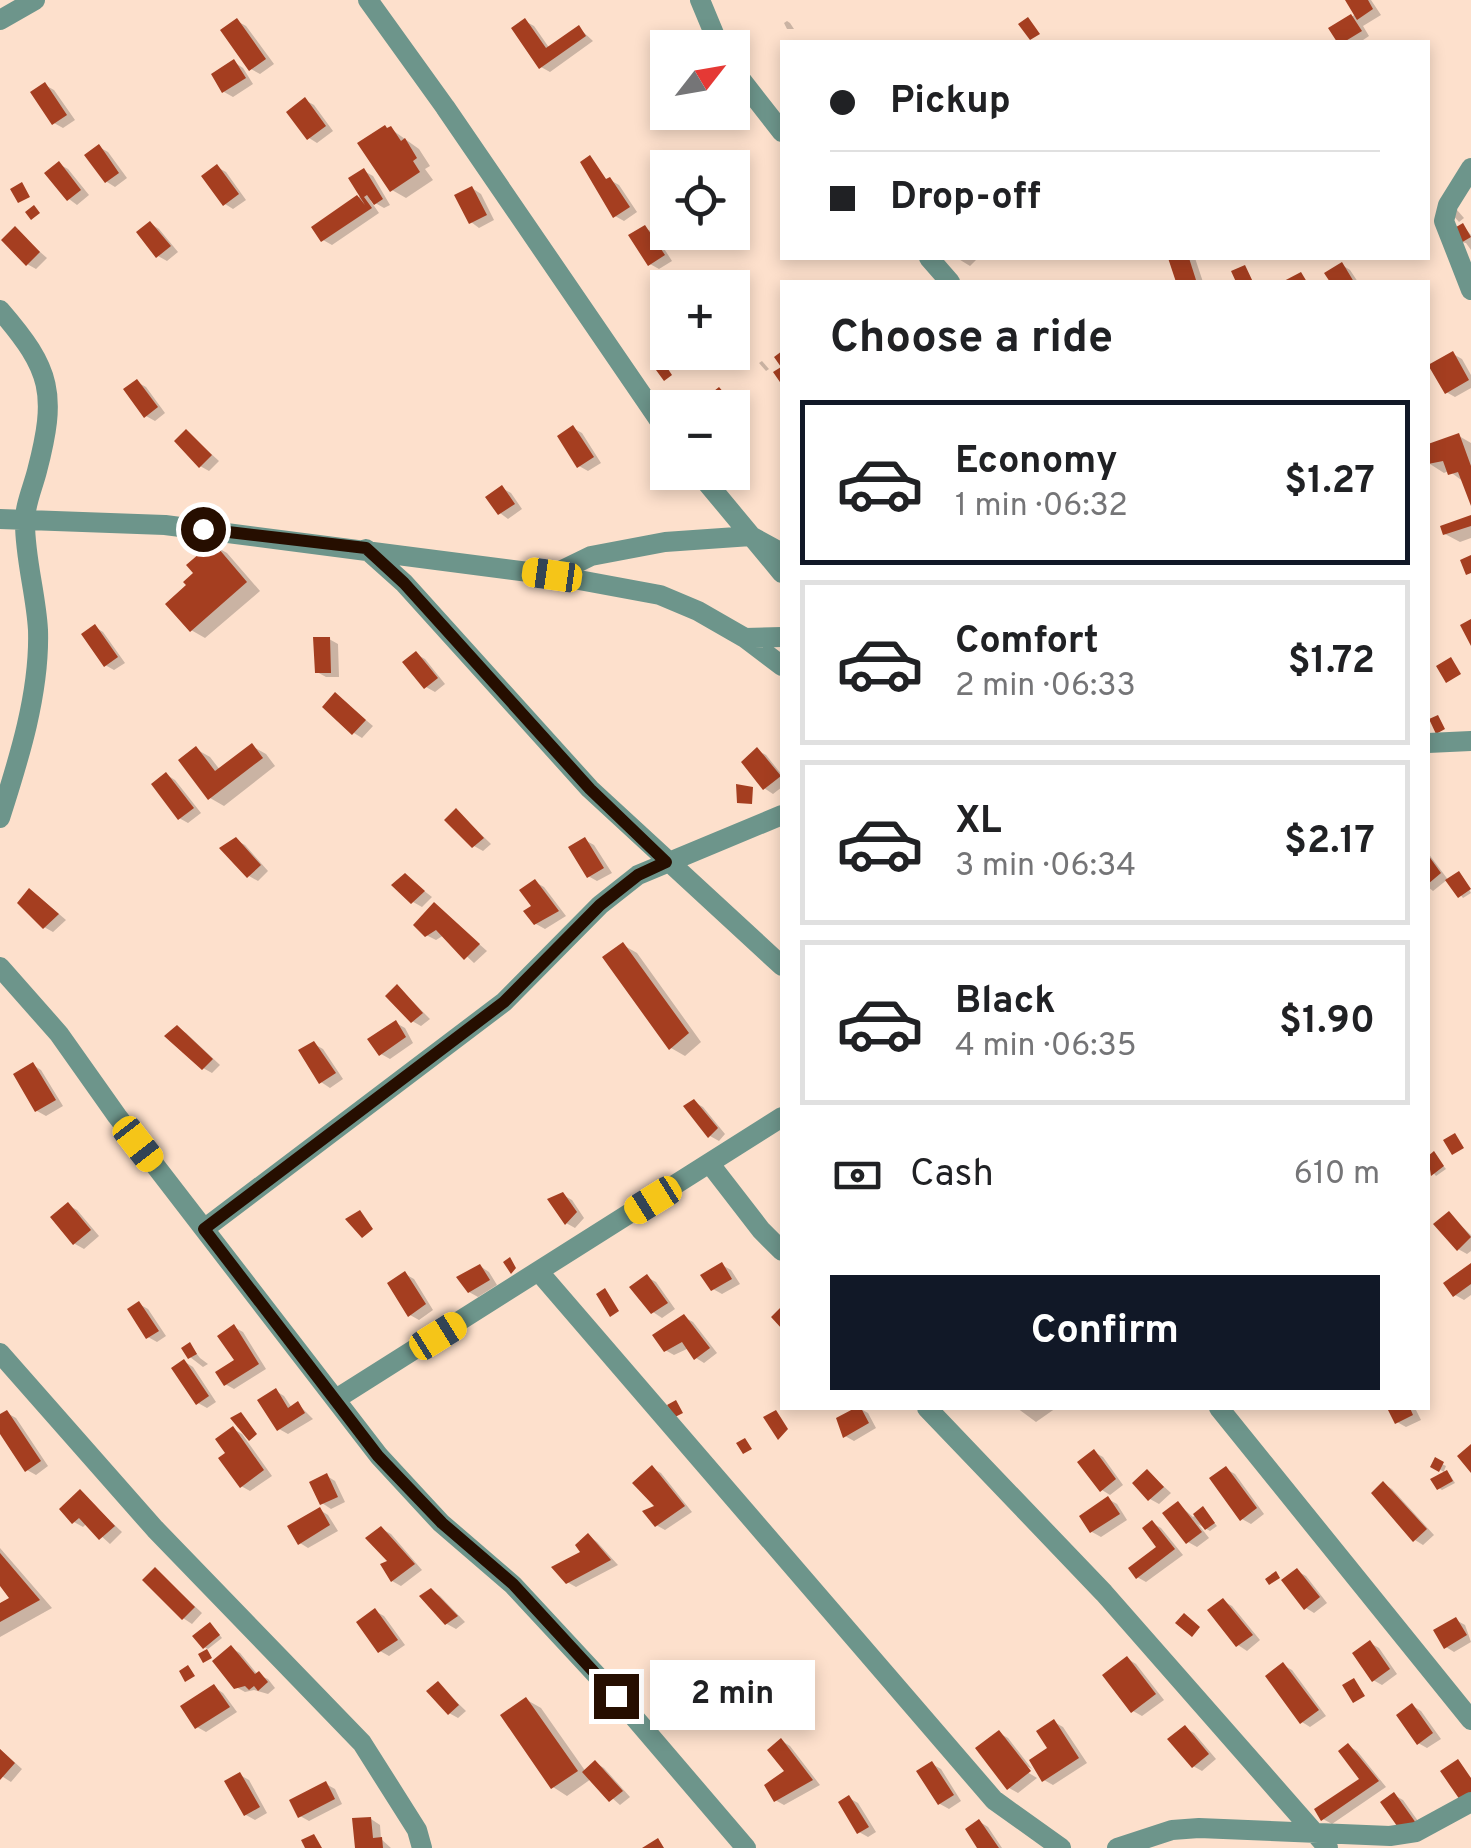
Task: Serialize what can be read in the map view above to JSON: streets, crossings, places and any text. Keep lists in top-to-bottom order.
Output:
{
  "north": "top right",
  "page": {
    "map_buttons": ["+", "−"],
    "banner": ["Pickup", "Drop-off"],
    "heading": "Choose a ride",
    "list": [
      {
        "name": "Economy",
        "note": "1 min · 06:32",
        "value": "$1.27"
      },
      {
        "name": "Comfort",
        "note": "2 min · 06:33",
        "value": "$1.72"
      },
      {
        "name": "XL",
        "note": "3 min · 06:34",
        "value": "$2.17"
      },
      {
        "name": "Black",
        "note": "4 min · 06:35",
        "value": "$1.90"
      }
    ],
    "pay": ["Cash", "610 m"],
    "buttons": "Confirm",
    "bubble": "2 min"
  }
}
